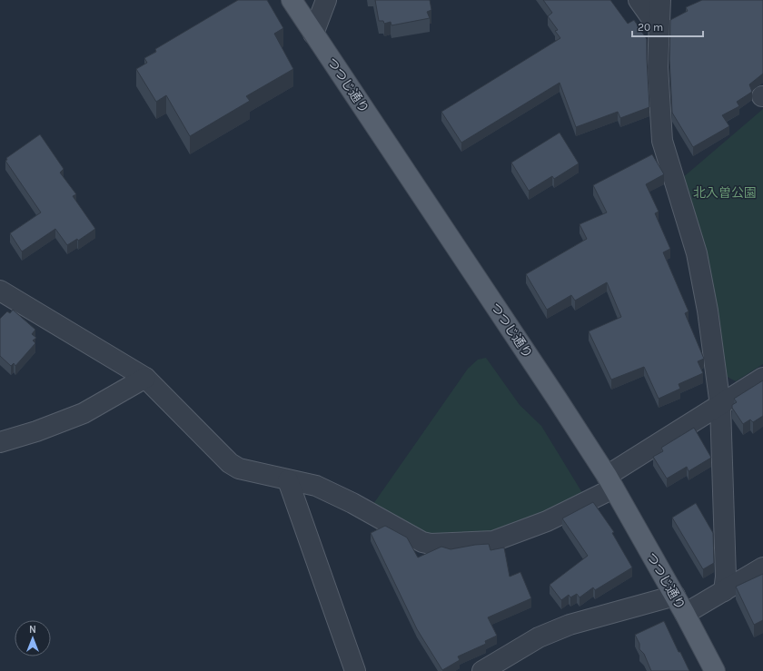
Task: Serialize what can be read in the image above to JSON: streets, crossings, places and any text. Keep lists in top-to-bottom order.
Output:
{
  "streets": {
    "main road": ["つつじ通り"]
  },
  "parks": ["北入曽公園"],
  "scale_bar": "20 m",
  "north": "top"
}
